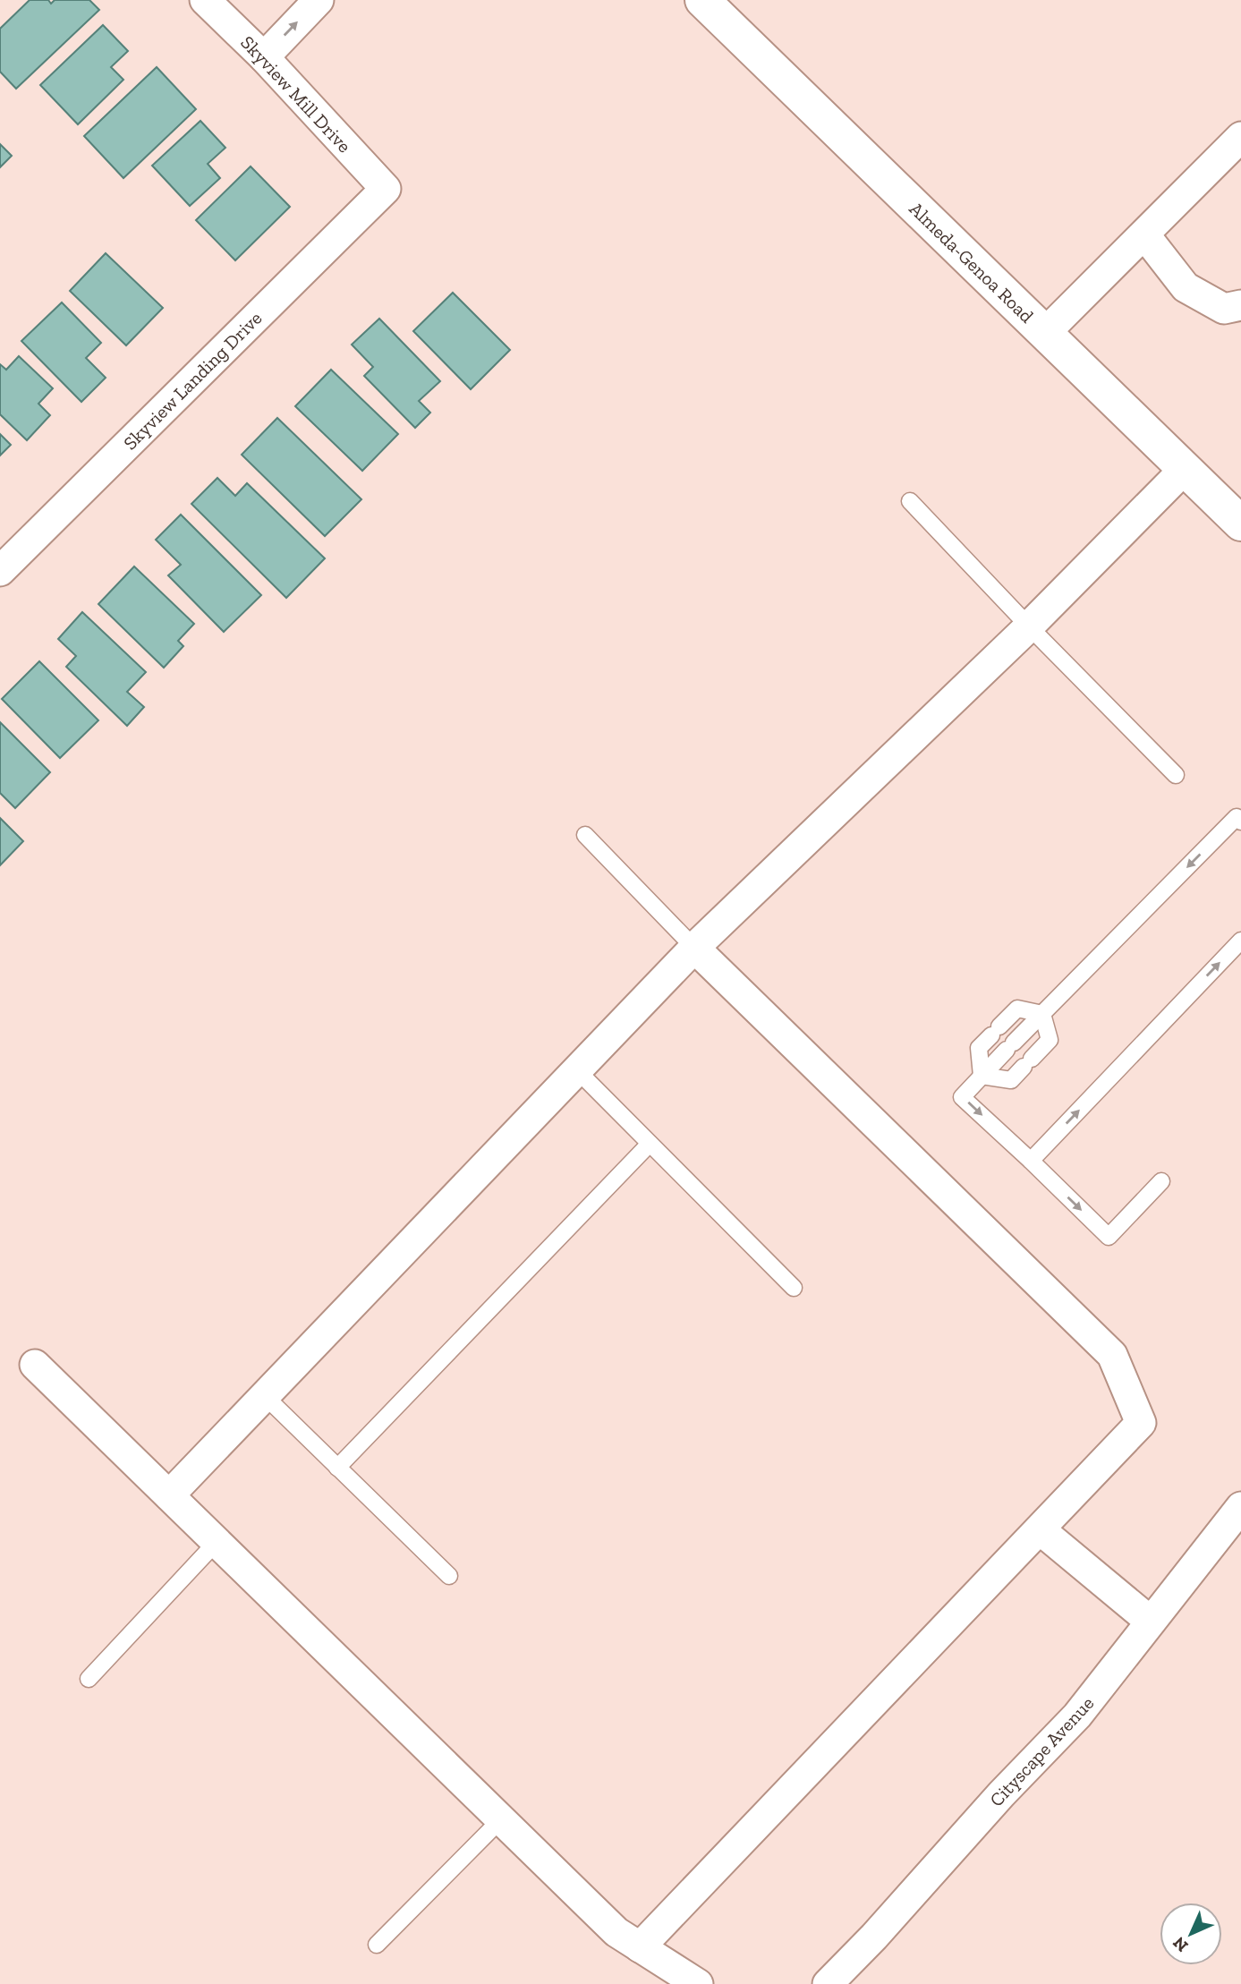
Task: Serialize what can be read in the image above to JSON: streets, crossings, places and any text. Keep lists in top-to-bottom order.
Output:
{
  "streets": {
    "main road": ["Almeda-Genoa Road"],
    "street": ["Skyview Mill Drive", "Skyview Landing Drive", "Cityscape Avenue"]
  },
  "crossings": [
    ["Skyview Mill Drive", "Skyview Landing Drive"]
  ],
  "north": "bottom left"
}
